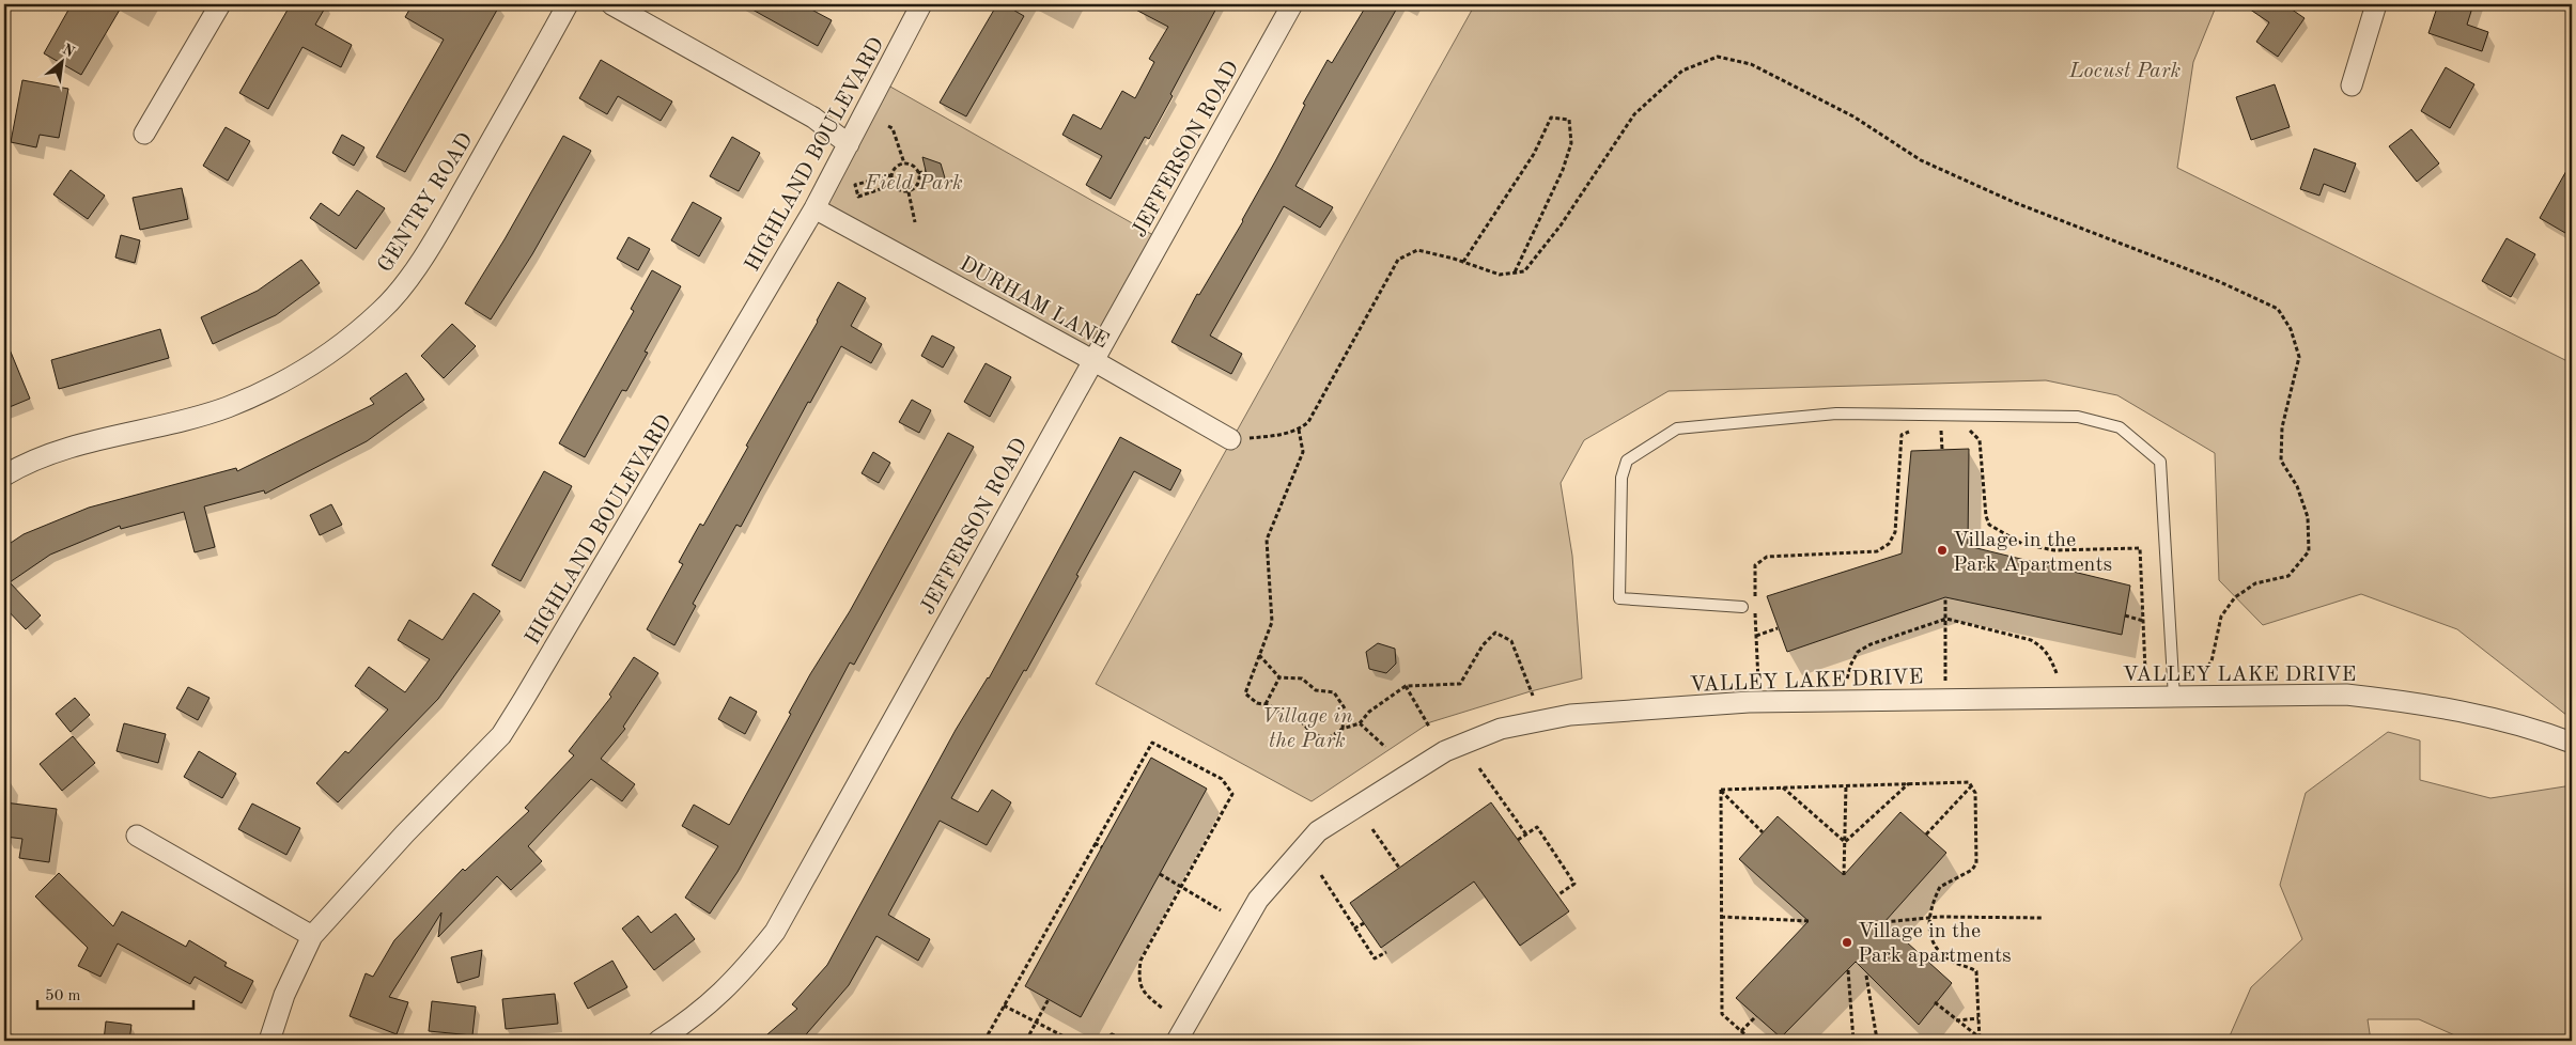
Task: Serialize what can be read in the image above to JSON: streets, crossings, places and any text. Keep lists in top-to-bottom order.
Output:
{
  "streets": {
    "street": [
      "JEFFERSON ROAD",
      "HIGHLAND BOULEVARD",
      "GENTRY ROAD",
      "DURHAM LANE",
      "VALLEY LAKE DRIVE"
    ]
  },
  "crossings": [
    ["JEFFERSON ROAD", "DURHAM LANE"],
    ["HIGHLAND BOULEVARD", "DURHAM LANE"]
  ],
  "parks": ["Locust Park", "Field Park", "Village in the Park"],
  "places": ["Village in the Park Apartments", "Village in the Park apartments"],
  "scale_bar": "50 m",
  "north": "top right"
}
